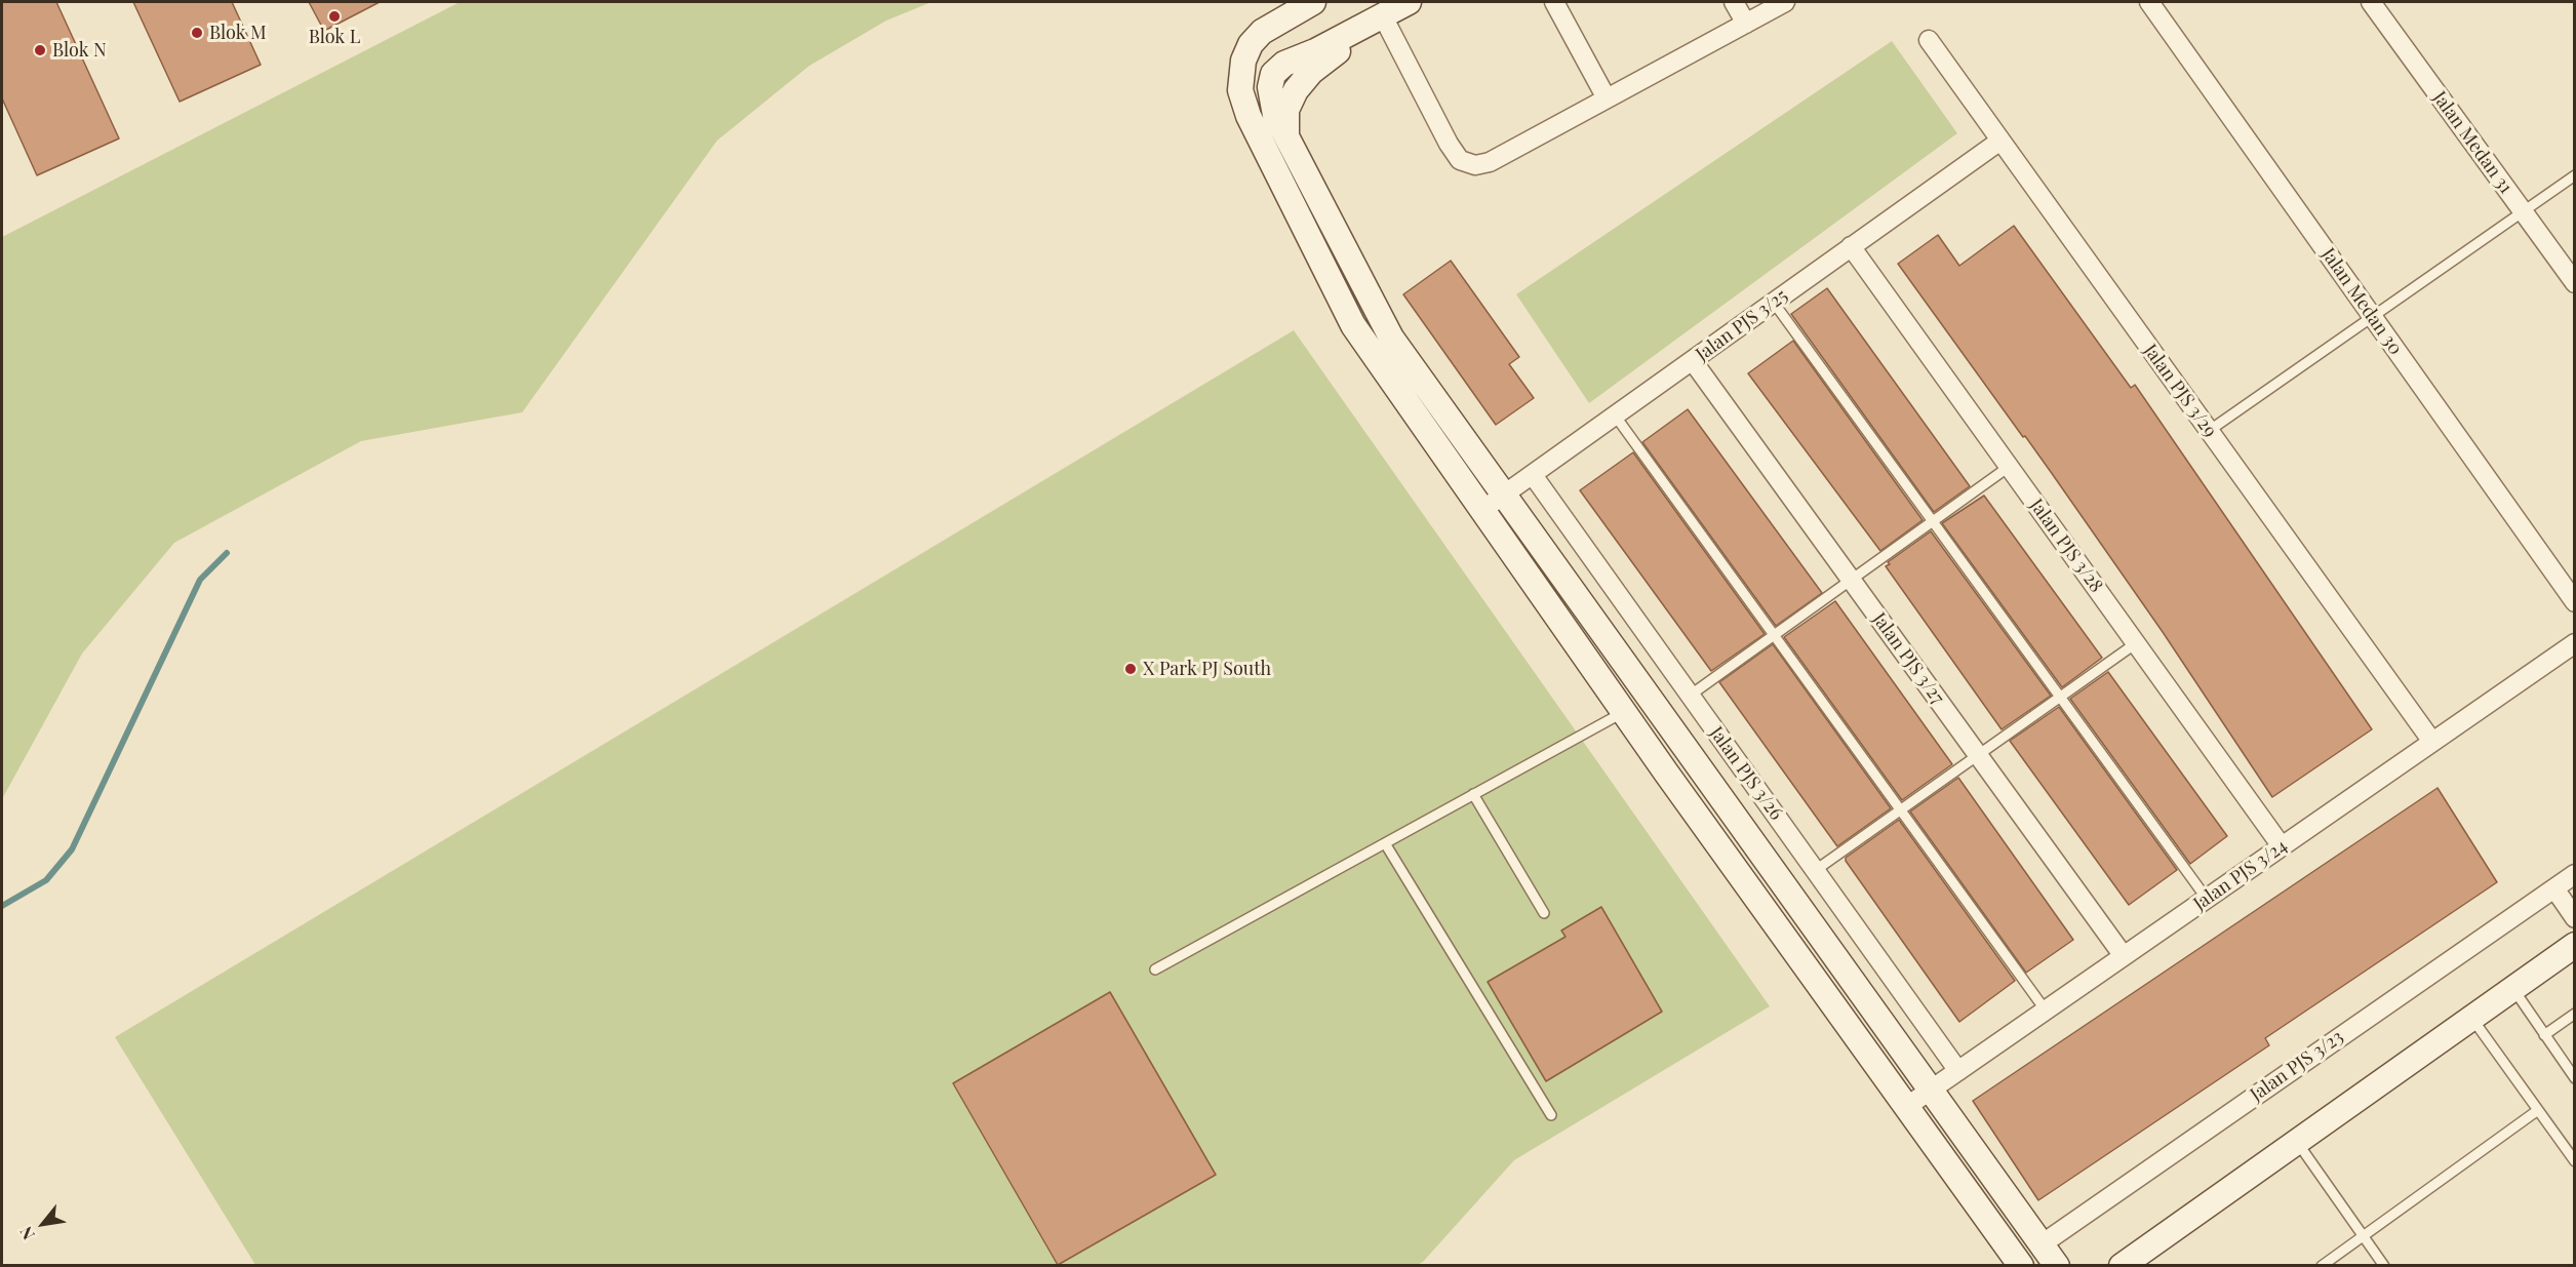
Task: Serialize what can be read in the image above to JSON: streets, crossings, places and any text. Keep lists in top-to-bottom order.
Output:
{
  "streets": {
    "street": [
      "Jalan Medan 31",
      "Jalan Medan 30",
      "Jalan PJS 3/25",
      "Jalan PJS 3/29",
      "Jalan PJS 3/28",
      "Jalan PJS 3/27",
      "Jalan PJS 3/26",
      "Jalan PJS 3/24",
      "Jalan PJS 3/23"
    ]
  },
  "crossings": [
    ["Jalan PJS 3/25", "Jalan PJS 3/29"],
    ["Jalan PJS 3/25", "Jalan PJS 3/28"],
    ["Jalan PJS 3/25", "Jalan PJS 3/27"],
    ["Jalan PJS 3/25", "Jalan PJS 3/26"],
    ["Jalan PJS 3/29", "Jalan PJS 3/24"],
    ["Jalan PJS 3/28", "Jalan PJS 3/24"],
    ["Jalan PJS 3/27", "Jalan PJS 3/24"],
    ["Jalan PJS 3/26", "Jalan PJS 3/24"]
  ],
  "places": [
    "Blok L",
    "Blok M",
    "Blok N",
    "X Park PJ South"
  ],
  "north": "bottom left"
}
